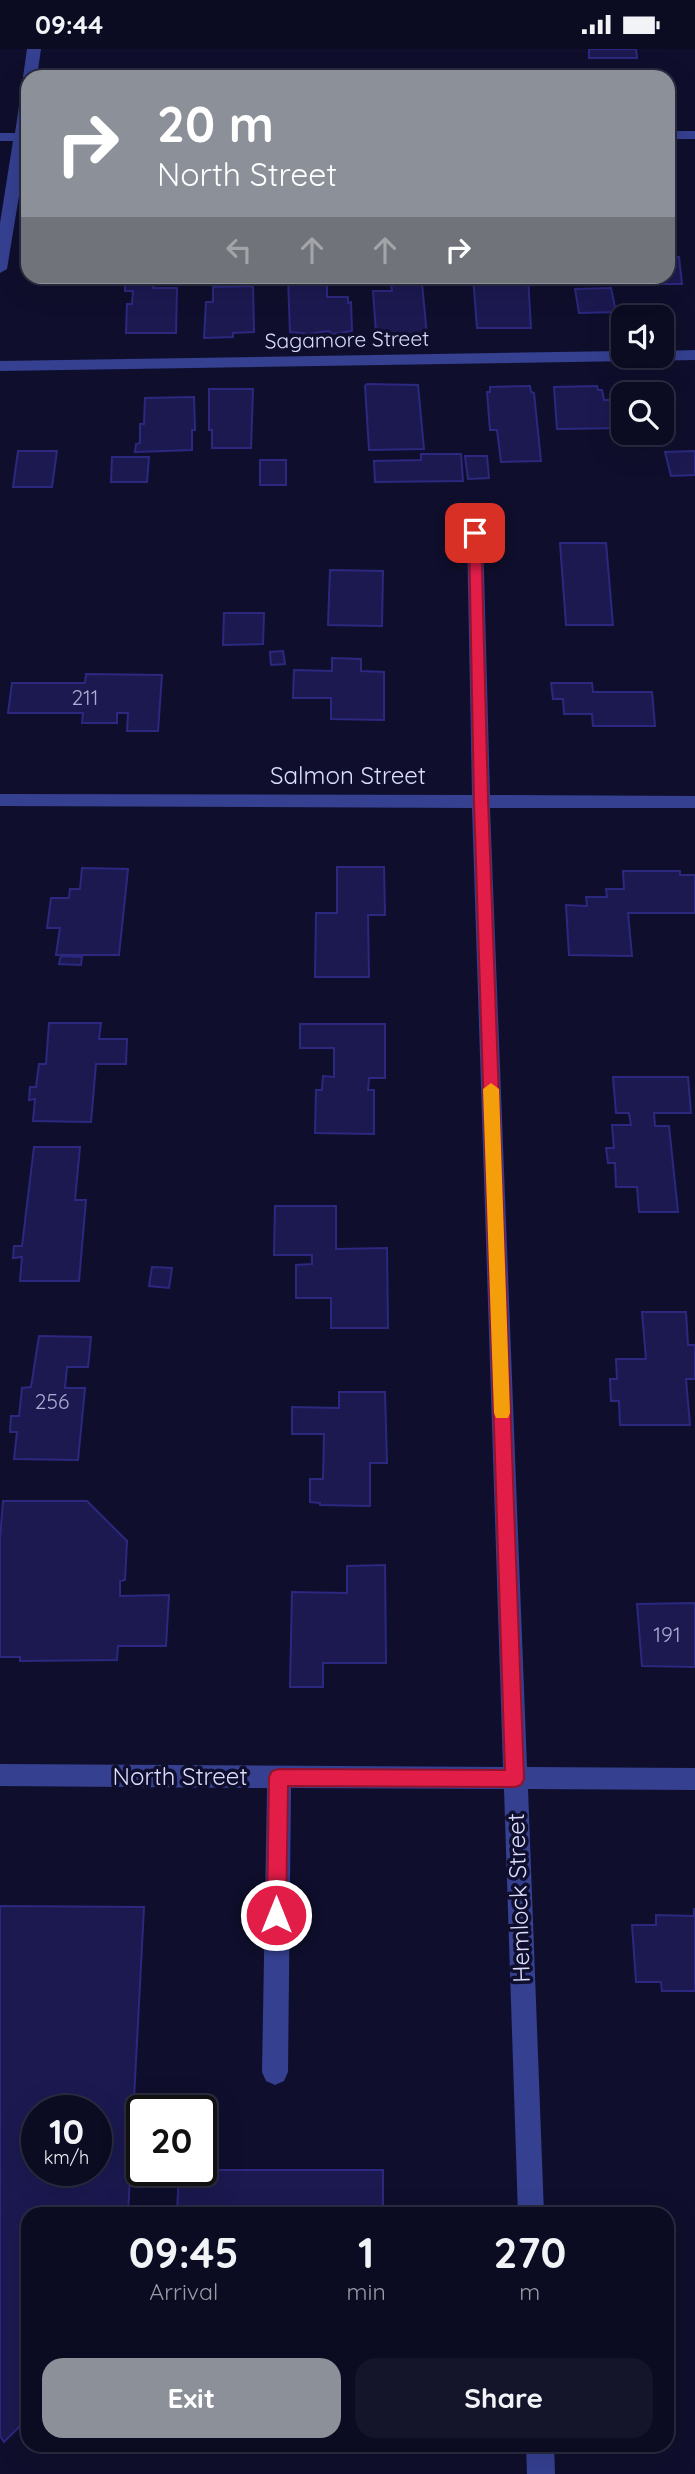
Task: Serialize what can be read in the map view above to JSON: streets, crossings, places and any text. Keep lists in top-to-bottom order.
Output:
{
  "streets": {
    "street": [
      "Sagamore Street",
      "Salmon Street",
      "North Street",
      "Hemlock Street"
    ]
  },
  "crossings": [
    ["Salmon Street", "Hemlock Street"],
    ["North Street", "Hemlock Street"]
  ],
  "house_numbers": ["211", "256", "191"],
  "page": {
    "status": "09:44",
    "turn": ["20 m", "North Street"],
    "speed": "10 km/h",
    "limit": "20",
    "eta": [
      "09:45",
      "Arrival",
      "1",
      "min",
      "270",
      "m"
    ],
    "buttons": ["Exit", "Share"]
  }
}
